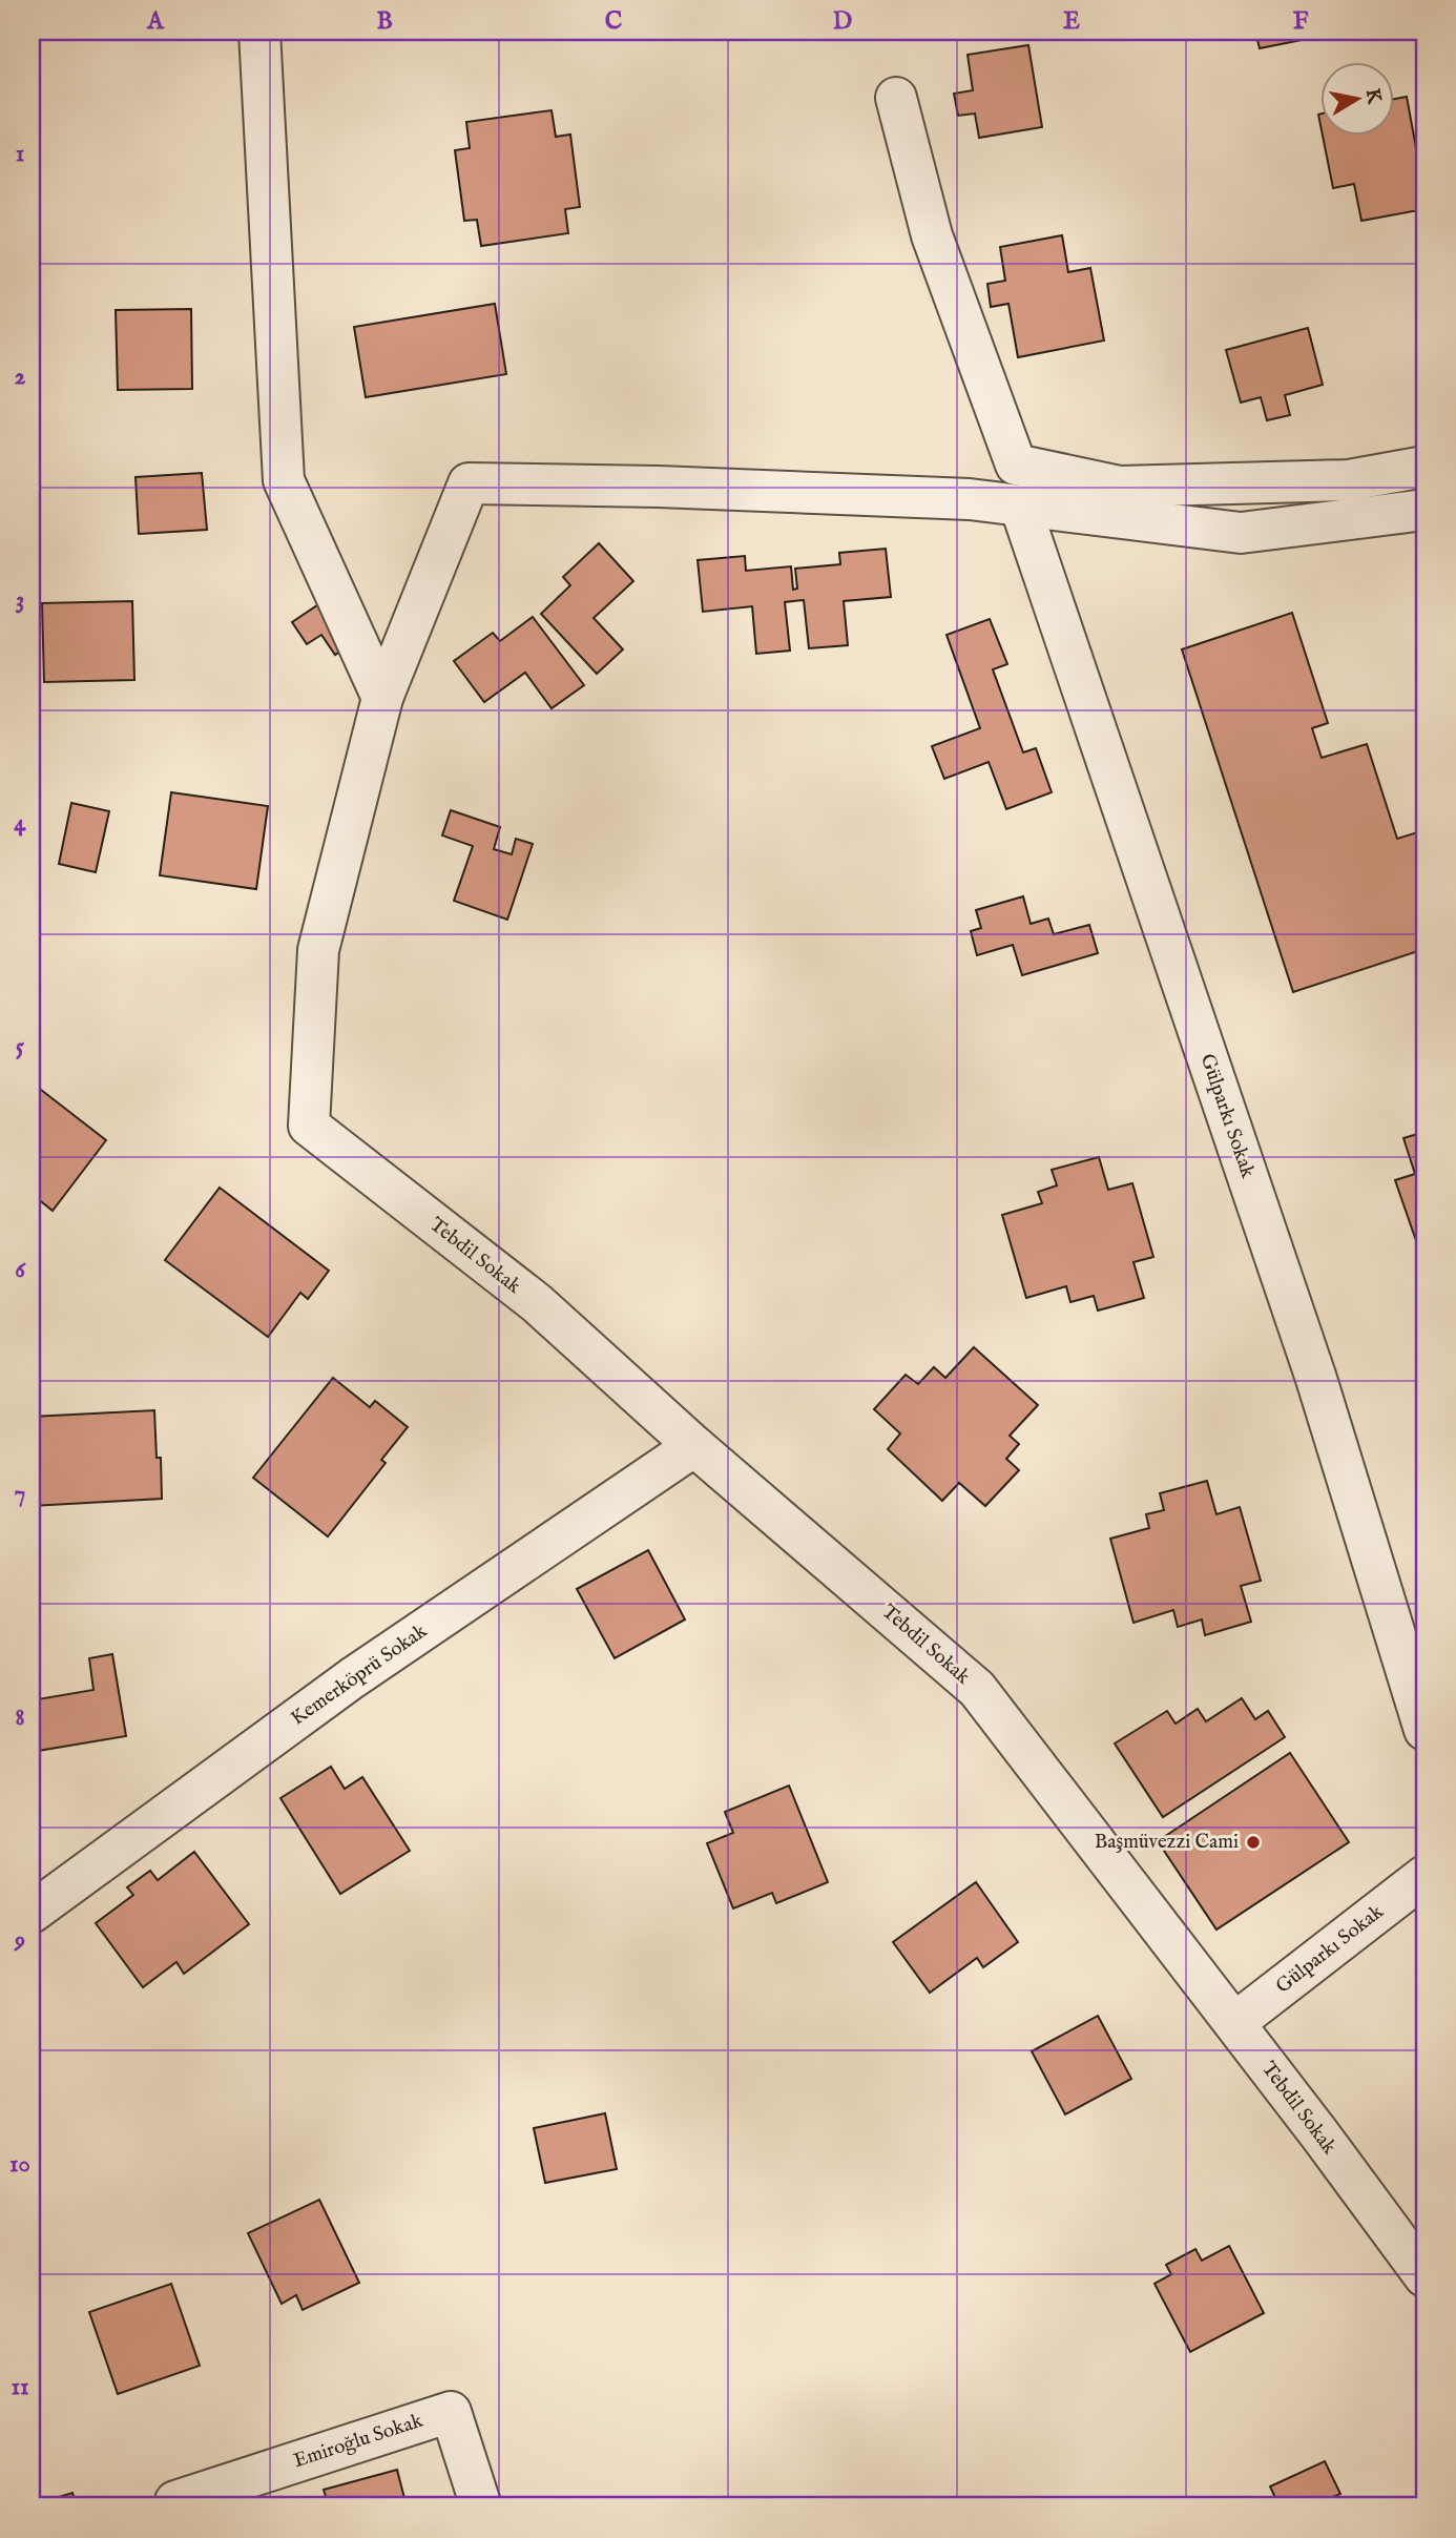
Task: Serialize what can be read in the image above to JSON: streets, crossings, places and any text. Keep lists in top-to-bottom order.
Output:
{
  "streets": {
    "street": [
      "Gülparkı Sokak",
      "Tebdil Sokak",
      "Kemerköprü Sokak",
      "Emiroğlu Sokak"
    ]
  },
  "crossings": [
    ["Gülparkı Sokak", "Tebdil Sokak"],
    ["Tebdil Sokak", "Kemerköprü Sokak"]
  ],
  "places": ["Başmüvezzi Cami"],
  "north": "right",
  "grid": {
    "columns": [
      "A",
      "B",
      "C",
      "D",
      "E",
      "F"
    ],
    "rows": [
      "1",
      "2",
      "3",
      "4",
      "5",
      "6",
      "7",
      "8",
      "9",
      "10",
      "11"
    ]
  }
}
